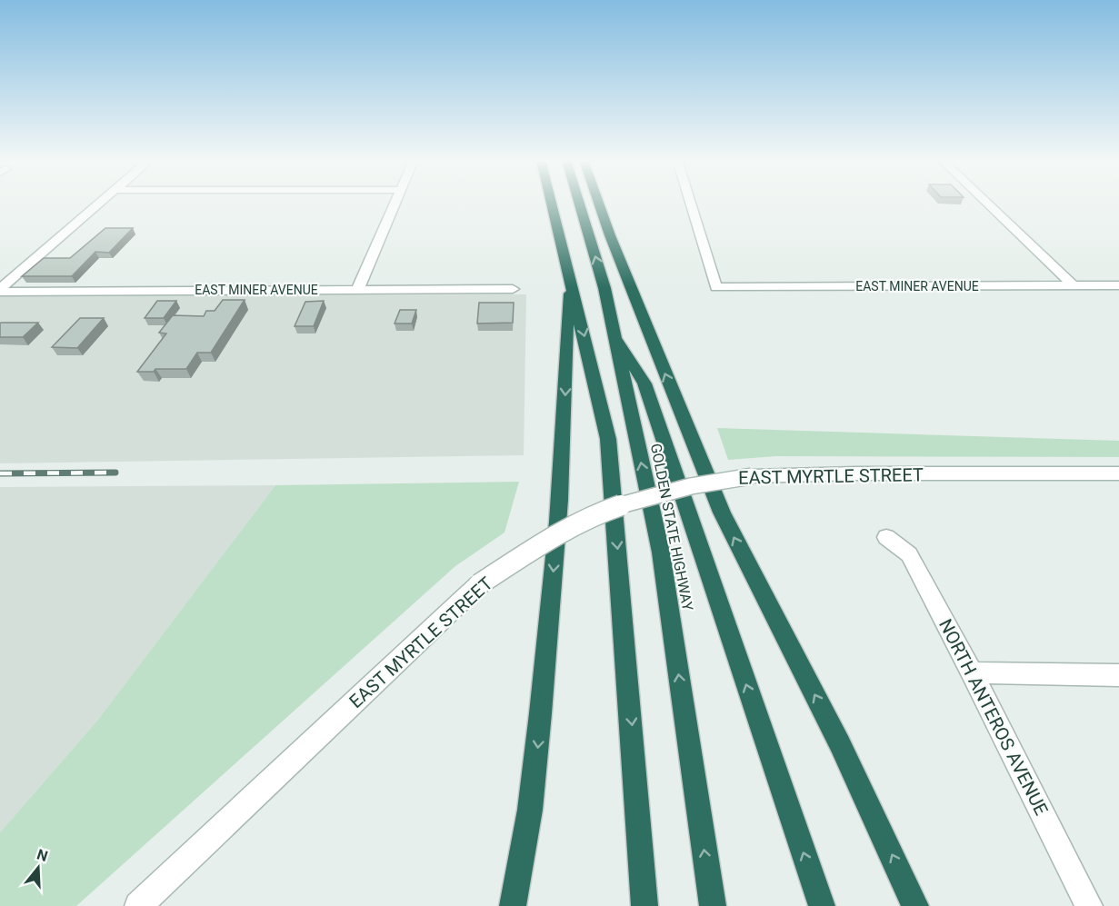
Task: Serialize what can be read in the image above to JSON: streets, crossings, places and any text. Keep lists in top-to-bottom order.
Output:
{
  "streets": {
    "highway": ["GOLDEN STATE HIGHWAY"],
    "street": ["EAST MINER AVENUE", "EAST MYRTLE STREET", "NORTH ANTEROS AVENUE"]
  },
  "north": "top"
}
